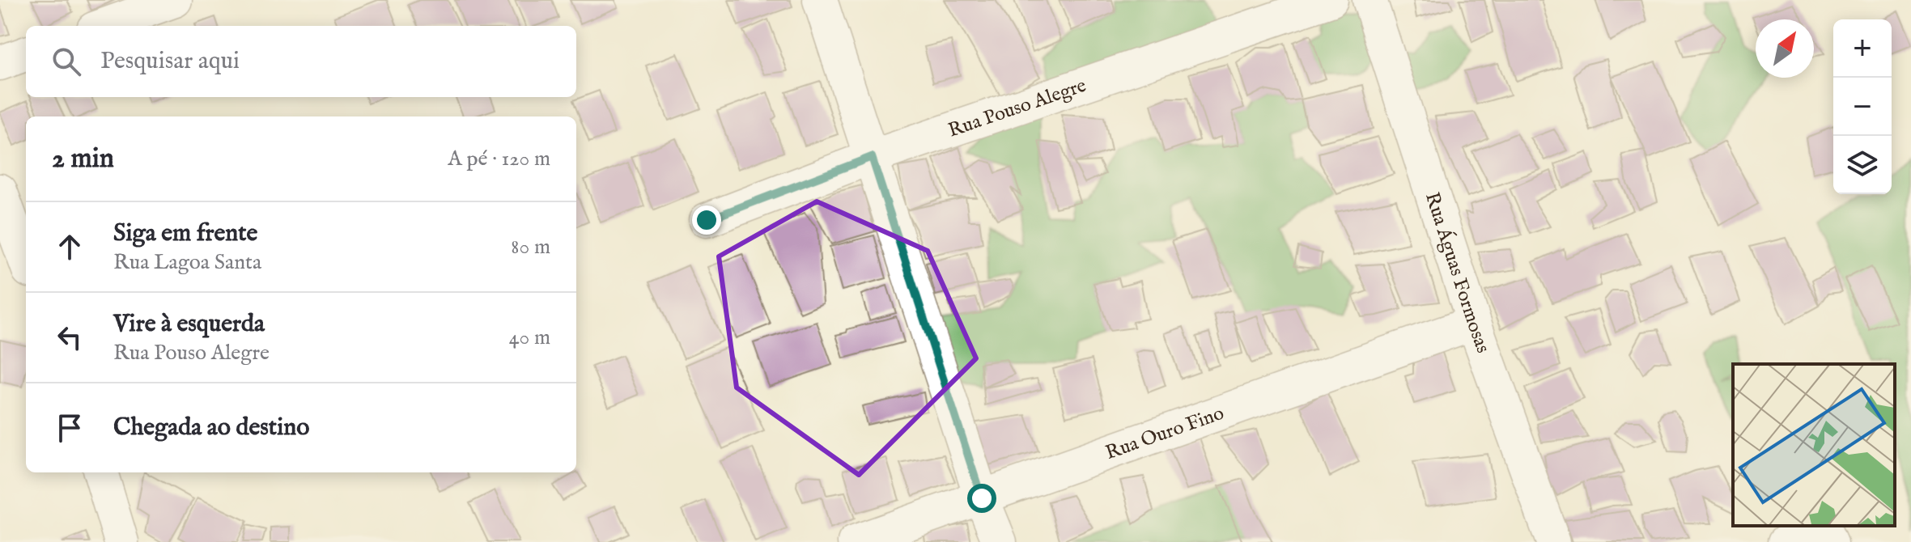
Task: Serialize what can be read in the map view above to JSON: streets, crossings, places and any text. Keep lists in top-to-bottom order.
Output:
{
  "streets": {
    "street": ["Rua Pouso Alegre", "Rua Águas Formosas", "Rua Ouro Fino"]
  },
  "crossings": [
    ["Rua Águas Formosas", "Rua Ouro Fino"]
  ],
  "north": "top right",
  "page": {
    "map_buttons": ["+", "−"],
    "search": "Pesquisar aqui",
    "heading": ["2 min", "A pé · 120 m"],
    "list": [
      ["Siga em frente", "Rua Lagoa Santa", "80 m"],
      ["Vire à esquerda", "Rua Pouso Alegre", "40 m"],
      "Chegada ao destino"
    ]
  }
}
